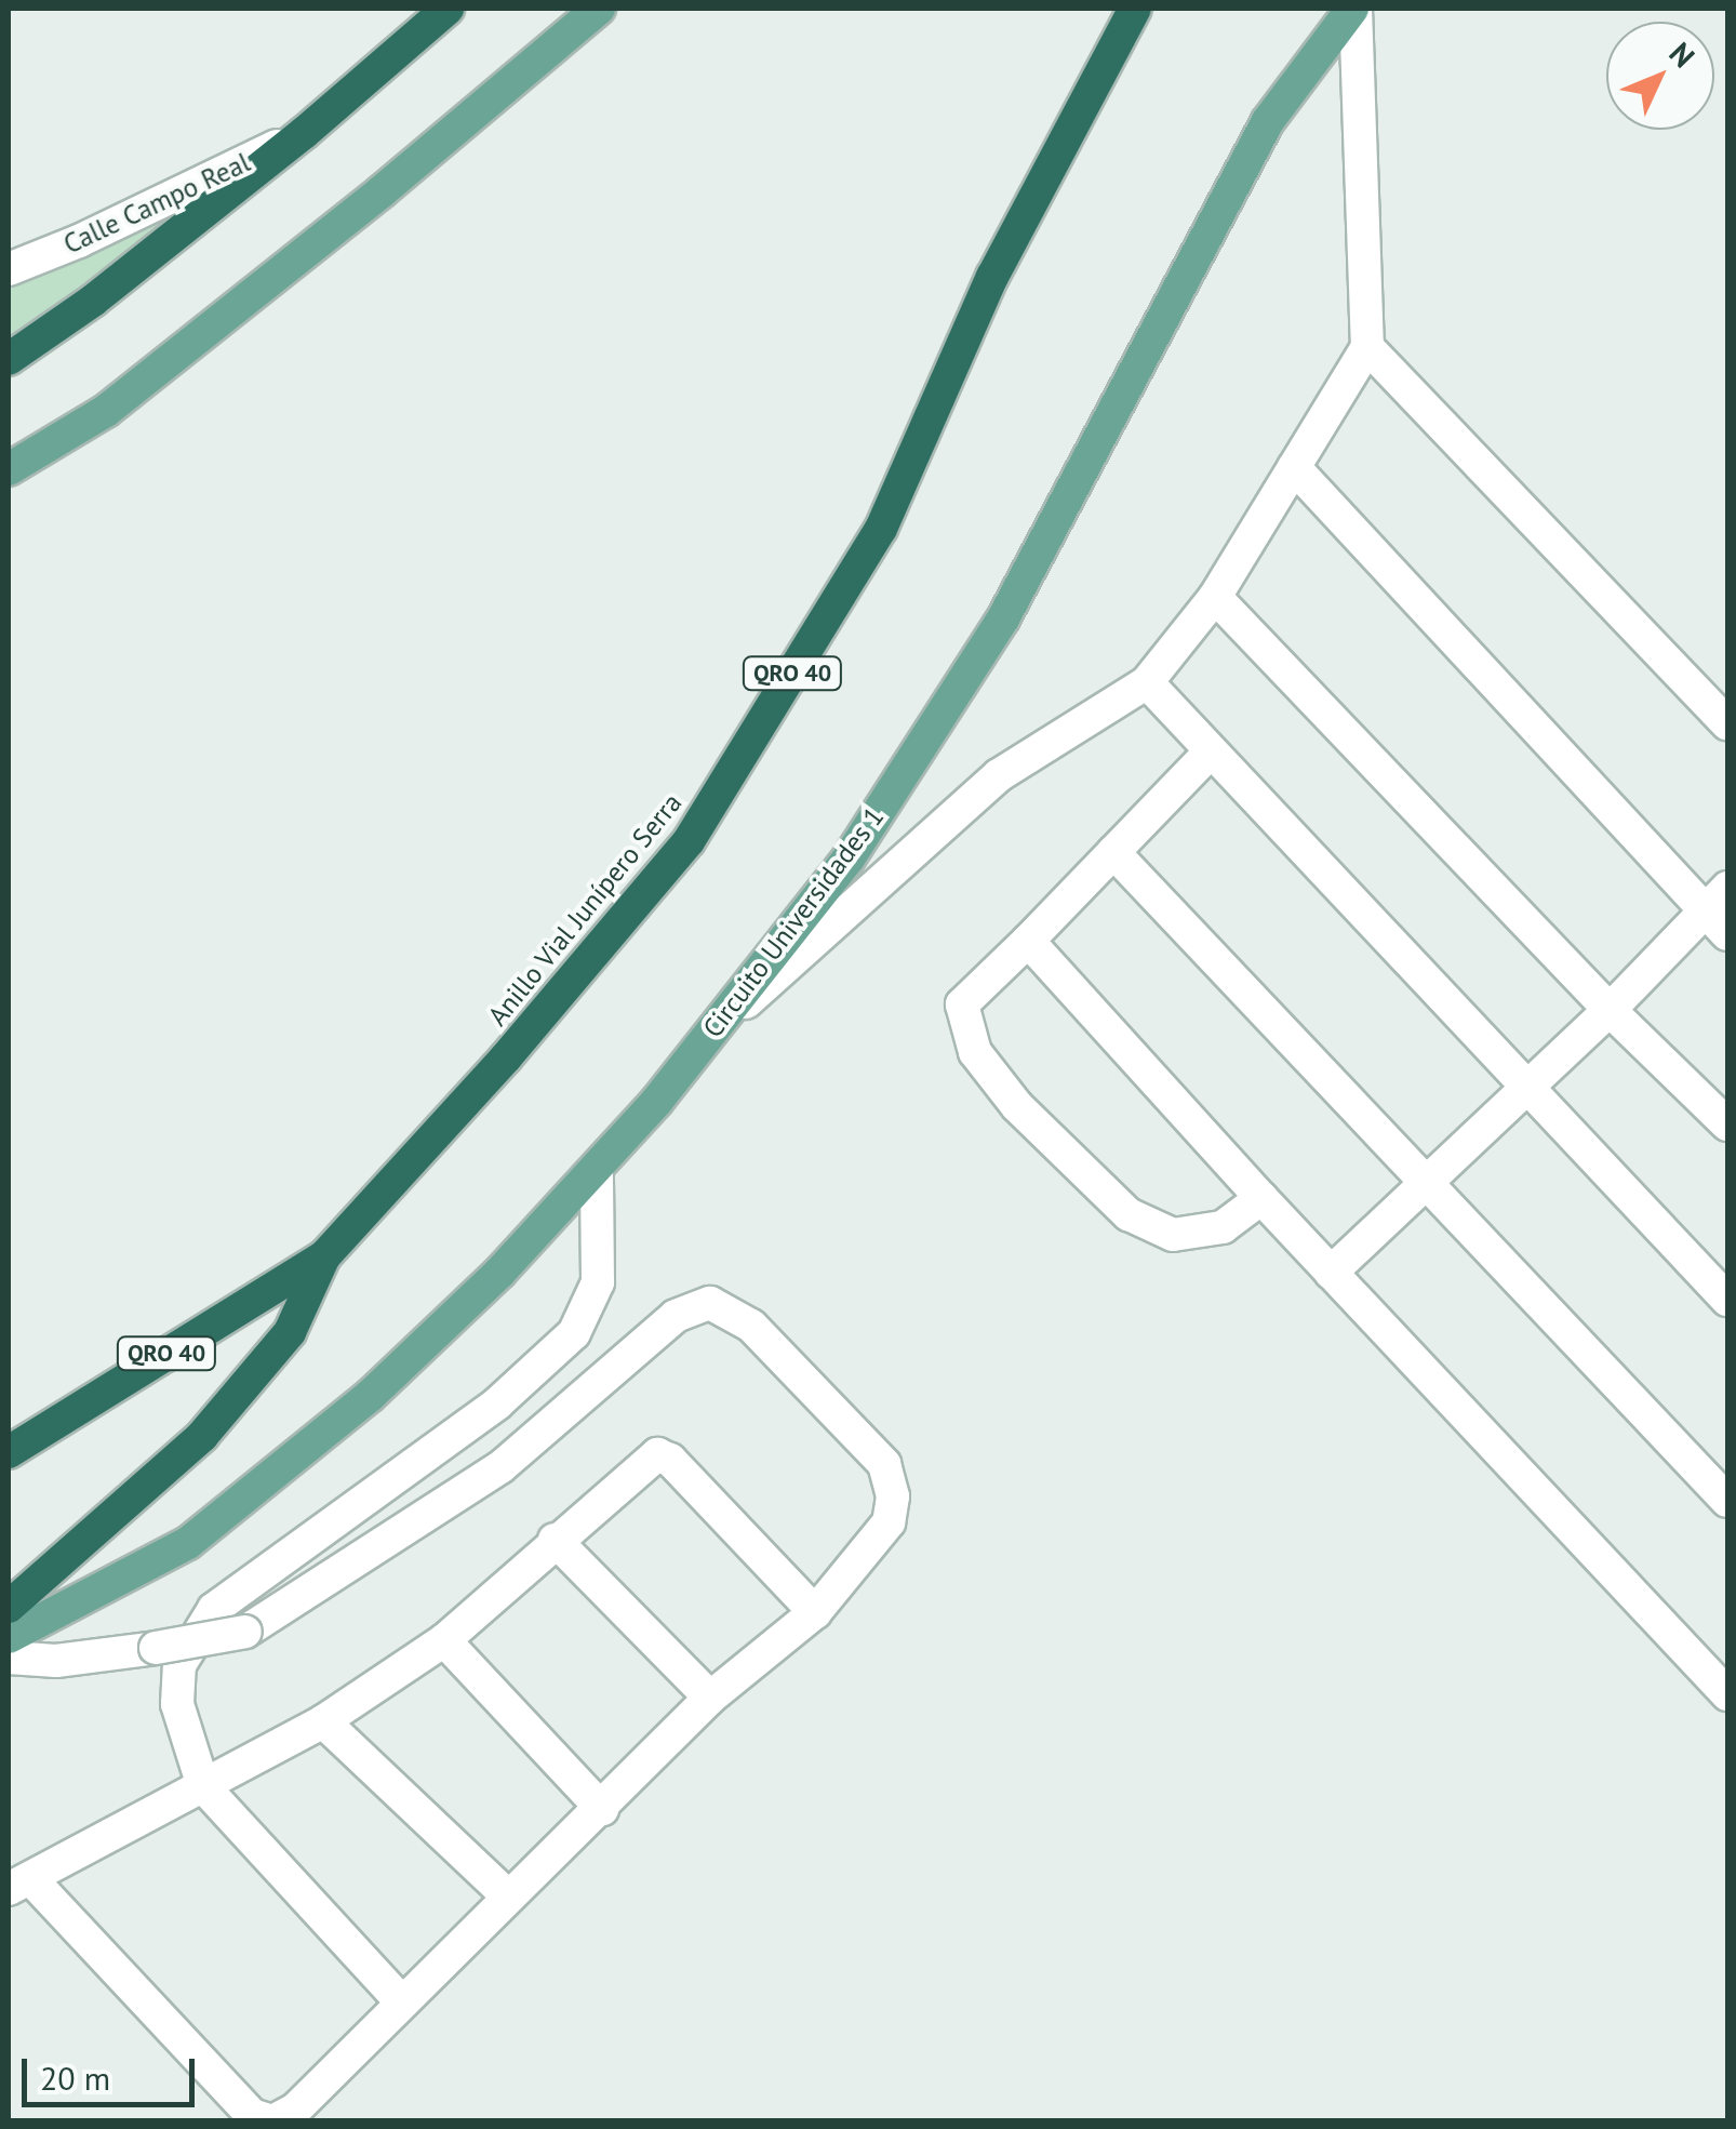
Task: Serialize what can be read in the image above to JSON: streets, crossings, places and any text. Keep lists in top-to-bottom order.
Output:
{
  "streets": {
    "highway": ["QRO 40", "Anillo Vial Junípero Serra"],
    "main road": ["Circuito Universidades 1"],
    "street": ["Calle Campo Real"]
  },
  "scale_bar": "20 m",
  "north": "top right"
}
